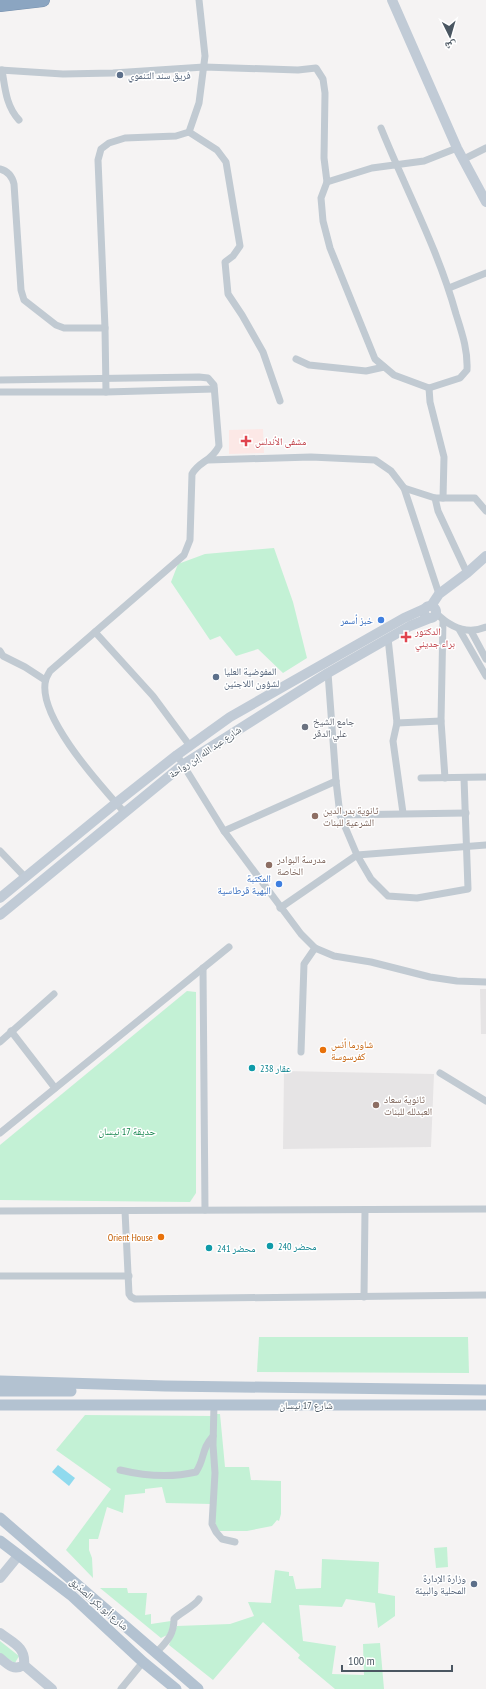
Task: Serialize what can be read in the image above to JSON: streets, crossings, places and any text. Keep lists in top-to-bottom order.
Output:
{
  "streets": {
    "main road": ["شارع 17 نيسان", "شارع أبو بكر الصدّيق"],
    "street": ["شارع عبد الله إبن رواحة"]
  },
  "parks": ["حديقة 17 نيسان"],
  "places": {
    "other": [
      "فريق سند التنموي",
      "خبز أسمر",
      "المفوضية العليا لشؤون اللاجئين",
      "جامع الشيخ علي الدقر",
      "ثانوية بدر الدين الشرعية للبنات",
      "مدرسة البوادر الخاصة",
      "المكتبة البهية قرطاسية",
      "شاورما أنس كفرسوسة",
      "عقار 238",
      "ثانوية سعاد العبدلله للبنات",
      "Orient House",
      "محضر 240",
      "محضر 241",
      "وزارة الإدارة المحلية والبيئة"
    ],
    "health": ["مشفى الأندلس", "الدكتور براء جديني"]
  },
  "scale_bar": "100 m",
  "north": "bottom"
}
